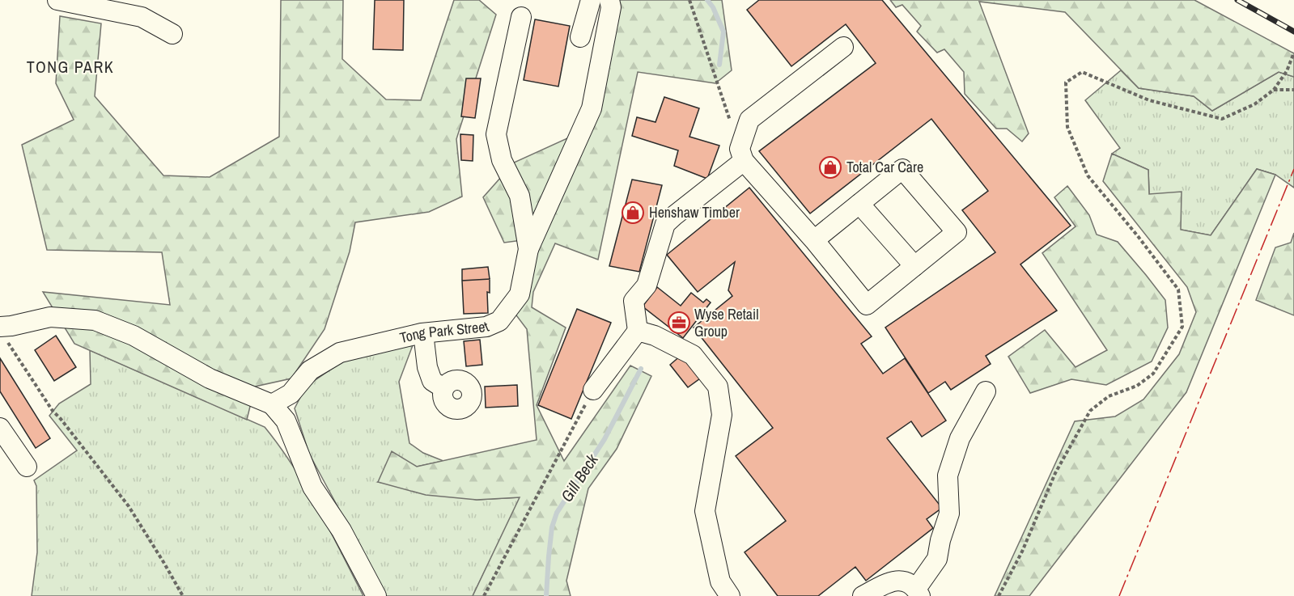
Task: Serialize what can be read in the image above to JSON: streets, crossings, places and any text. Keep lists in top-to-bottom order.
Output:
{
  "streets": {
    "street": ["Tong Park Street"]
  },
  "districts": ["TONG PARK"],
  "water": ["Gill Beck"],
  "places": {
    "shop": ["Total Car Care", "Henshaw Timber"],
    "office": ["Wyse Retail Group"]
  }
}
